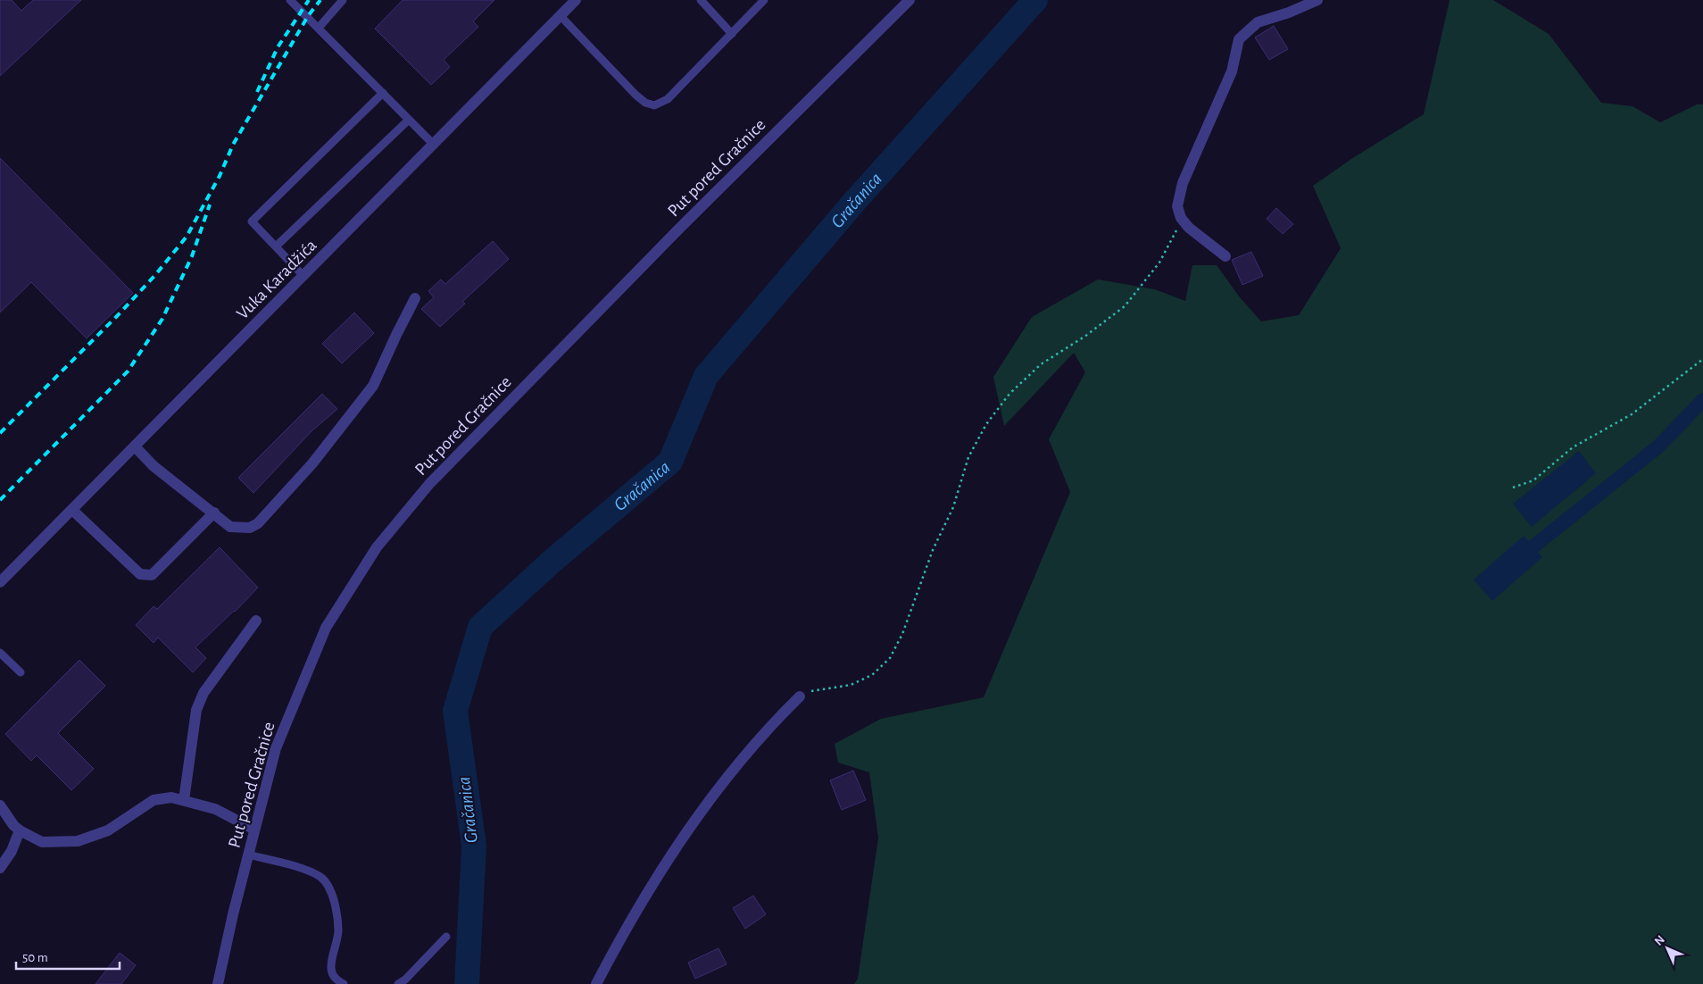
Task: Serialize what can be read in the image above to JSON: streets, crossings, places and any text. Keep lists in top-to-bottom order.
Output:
{
  "streets": {
    "street": ["Put pored Gračnice", "Vuka Karadžića"]
  },
  "water": ["Gračanica"],
  "scale_bar": "50 m",
  "north": "top left"
}
